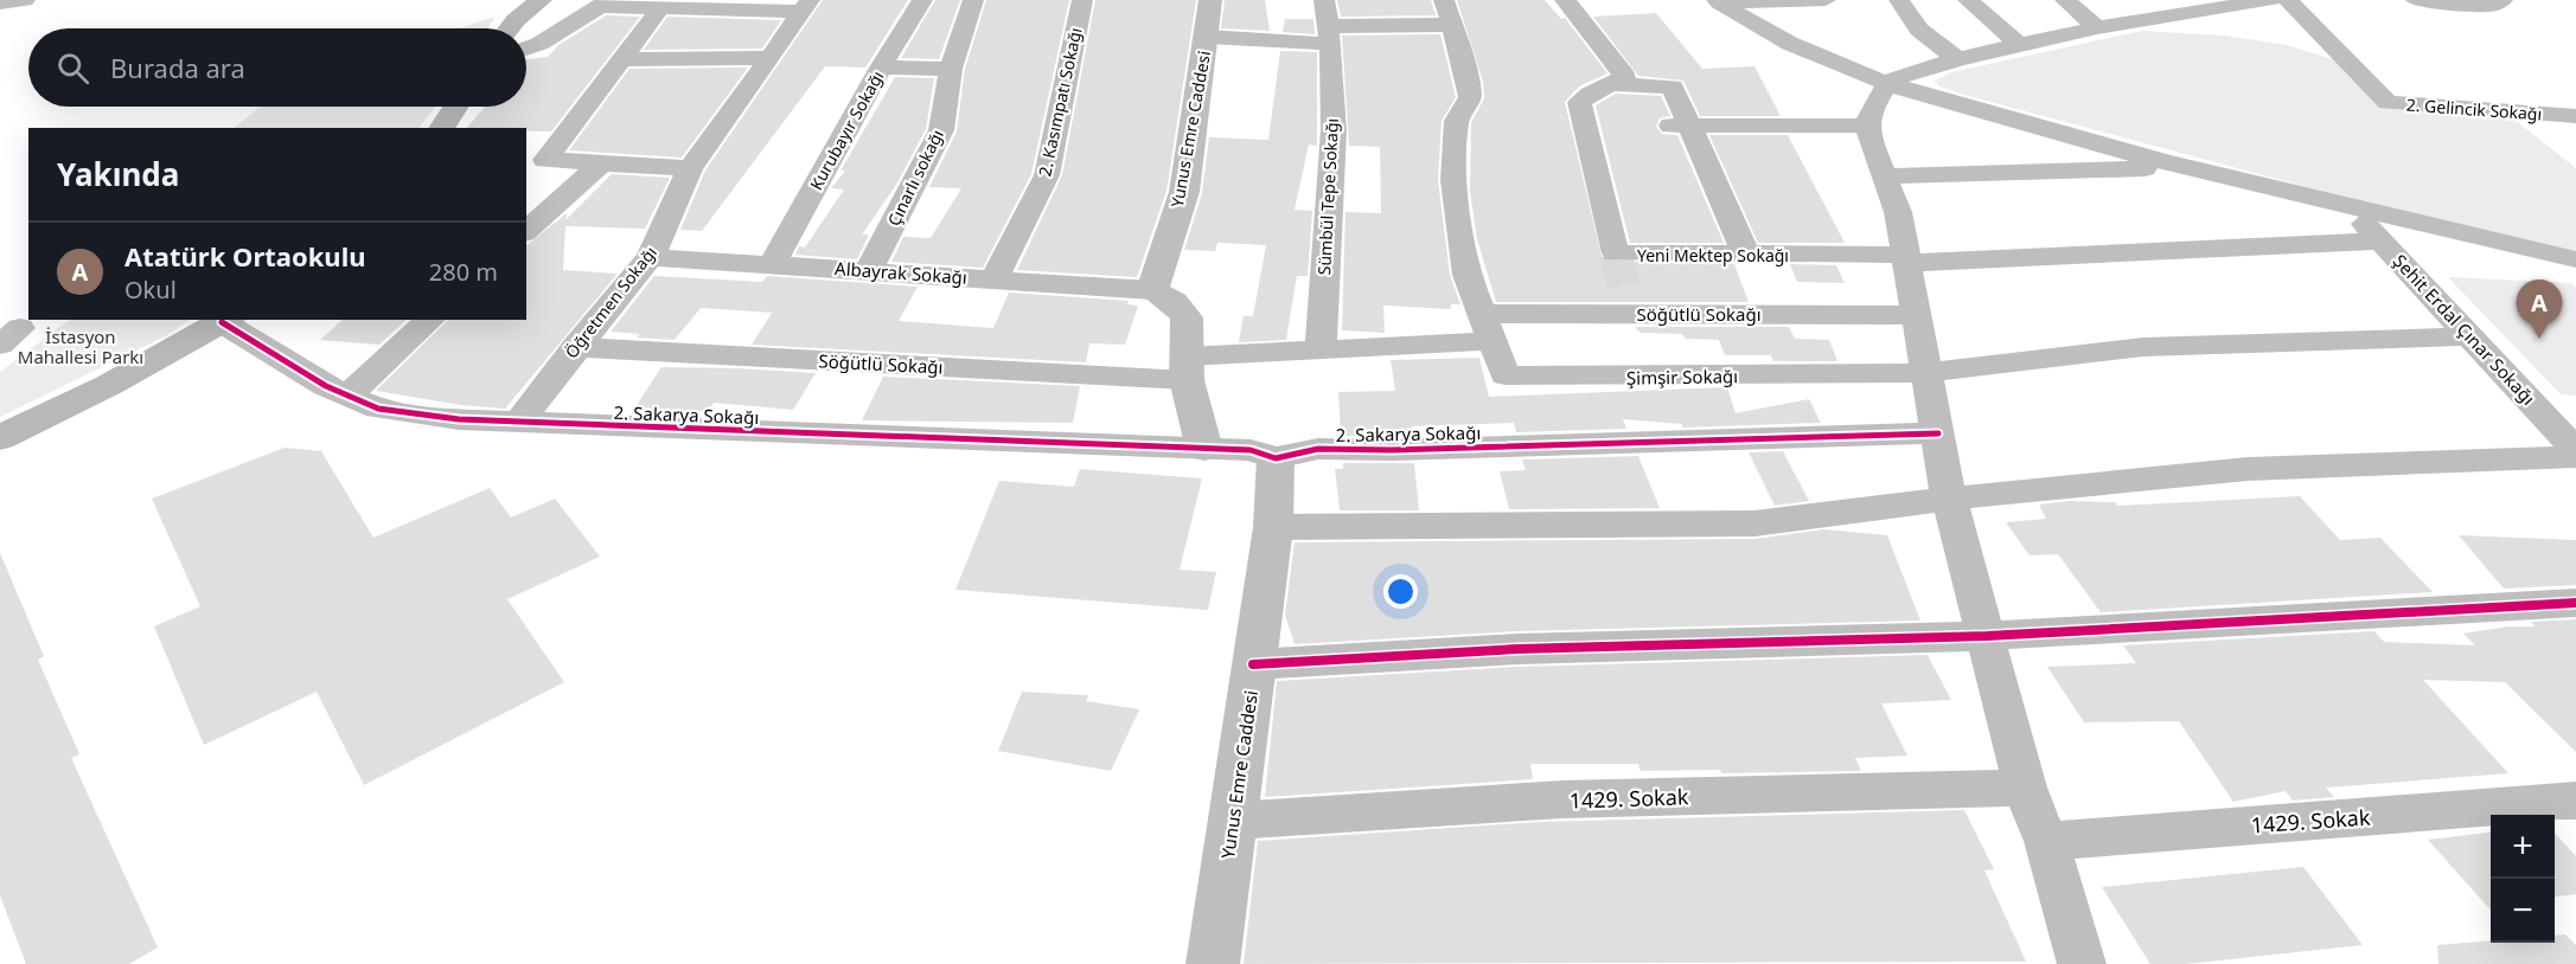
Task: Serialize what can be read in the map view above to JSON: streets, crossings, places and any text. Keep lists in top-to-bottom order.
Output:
{
  "streets": {
    "street": [
      "2. Kasımpatı Sokağı",
      "2. Gelincik Sokağı",
      "Yunus Emre Caddesi",
      "Kurubayır Sokağı",
      "Çınarlı sokağı",
      "Sümbül Tepe Sokağı",
      "Yeni Mektep Sokağı",
      "Albayrak Sokağı",
      "Öğretmen Sokağı",
      "Söğütlü Sokağı",
      "Şehit Erdal Çınar Sokağı",
      "Şimşir Sokağı",
      "2. Sakarya Sokağı",
      "1429. Sokak"
    ]
  },
  "crossings": [
    ["2. Kasımpatı Sokağı", "Albayrak Sokağı"],
    ["Yunus Emre Caddesi", "Albayrak Sokağı"],
    ["Yunus Emre Caddesi", "2. Sakarya Sokağı"],
    ["Yunus Emre Caddesi", "1429. Sokak"],
    ["Kurubayır Sokağı", "Albayrak Sokağı"],
    ["Çınarlı sokağı", "Albayrak Sokağı"],
    ["Sümbül Tepe Sokağı", "Söğütlü Sokağı"],
    ["Yeni Mektep Sokağı", "Şehit Erdal Çınar Sokağı"],
    ["Albayrak Sokağı", "Öğretmen Sokağı"],
    ["Öğretmen Sokağı", "Söğütlü Sokağı"],
    ["Öğretmen Sokağı", "2. Sakarya Sokağı"],
    ["Söğütlü Sokağı", "Şimşir Sokağı"]
  ],
  "parks": ["İstasyon Mahallesi Parkı"],
  "page": {
    "search": "Burada ara",
    "heading": "Yakında",
    "list": [
      {
        "mark": "A",
        "name": "Atatürk Ortaokulu",
        "note": "Okul",
        "value": "280 m"
      }
    ],
    "pins": "A",
    "map_buttons": ["+", "−"]
  }
}
